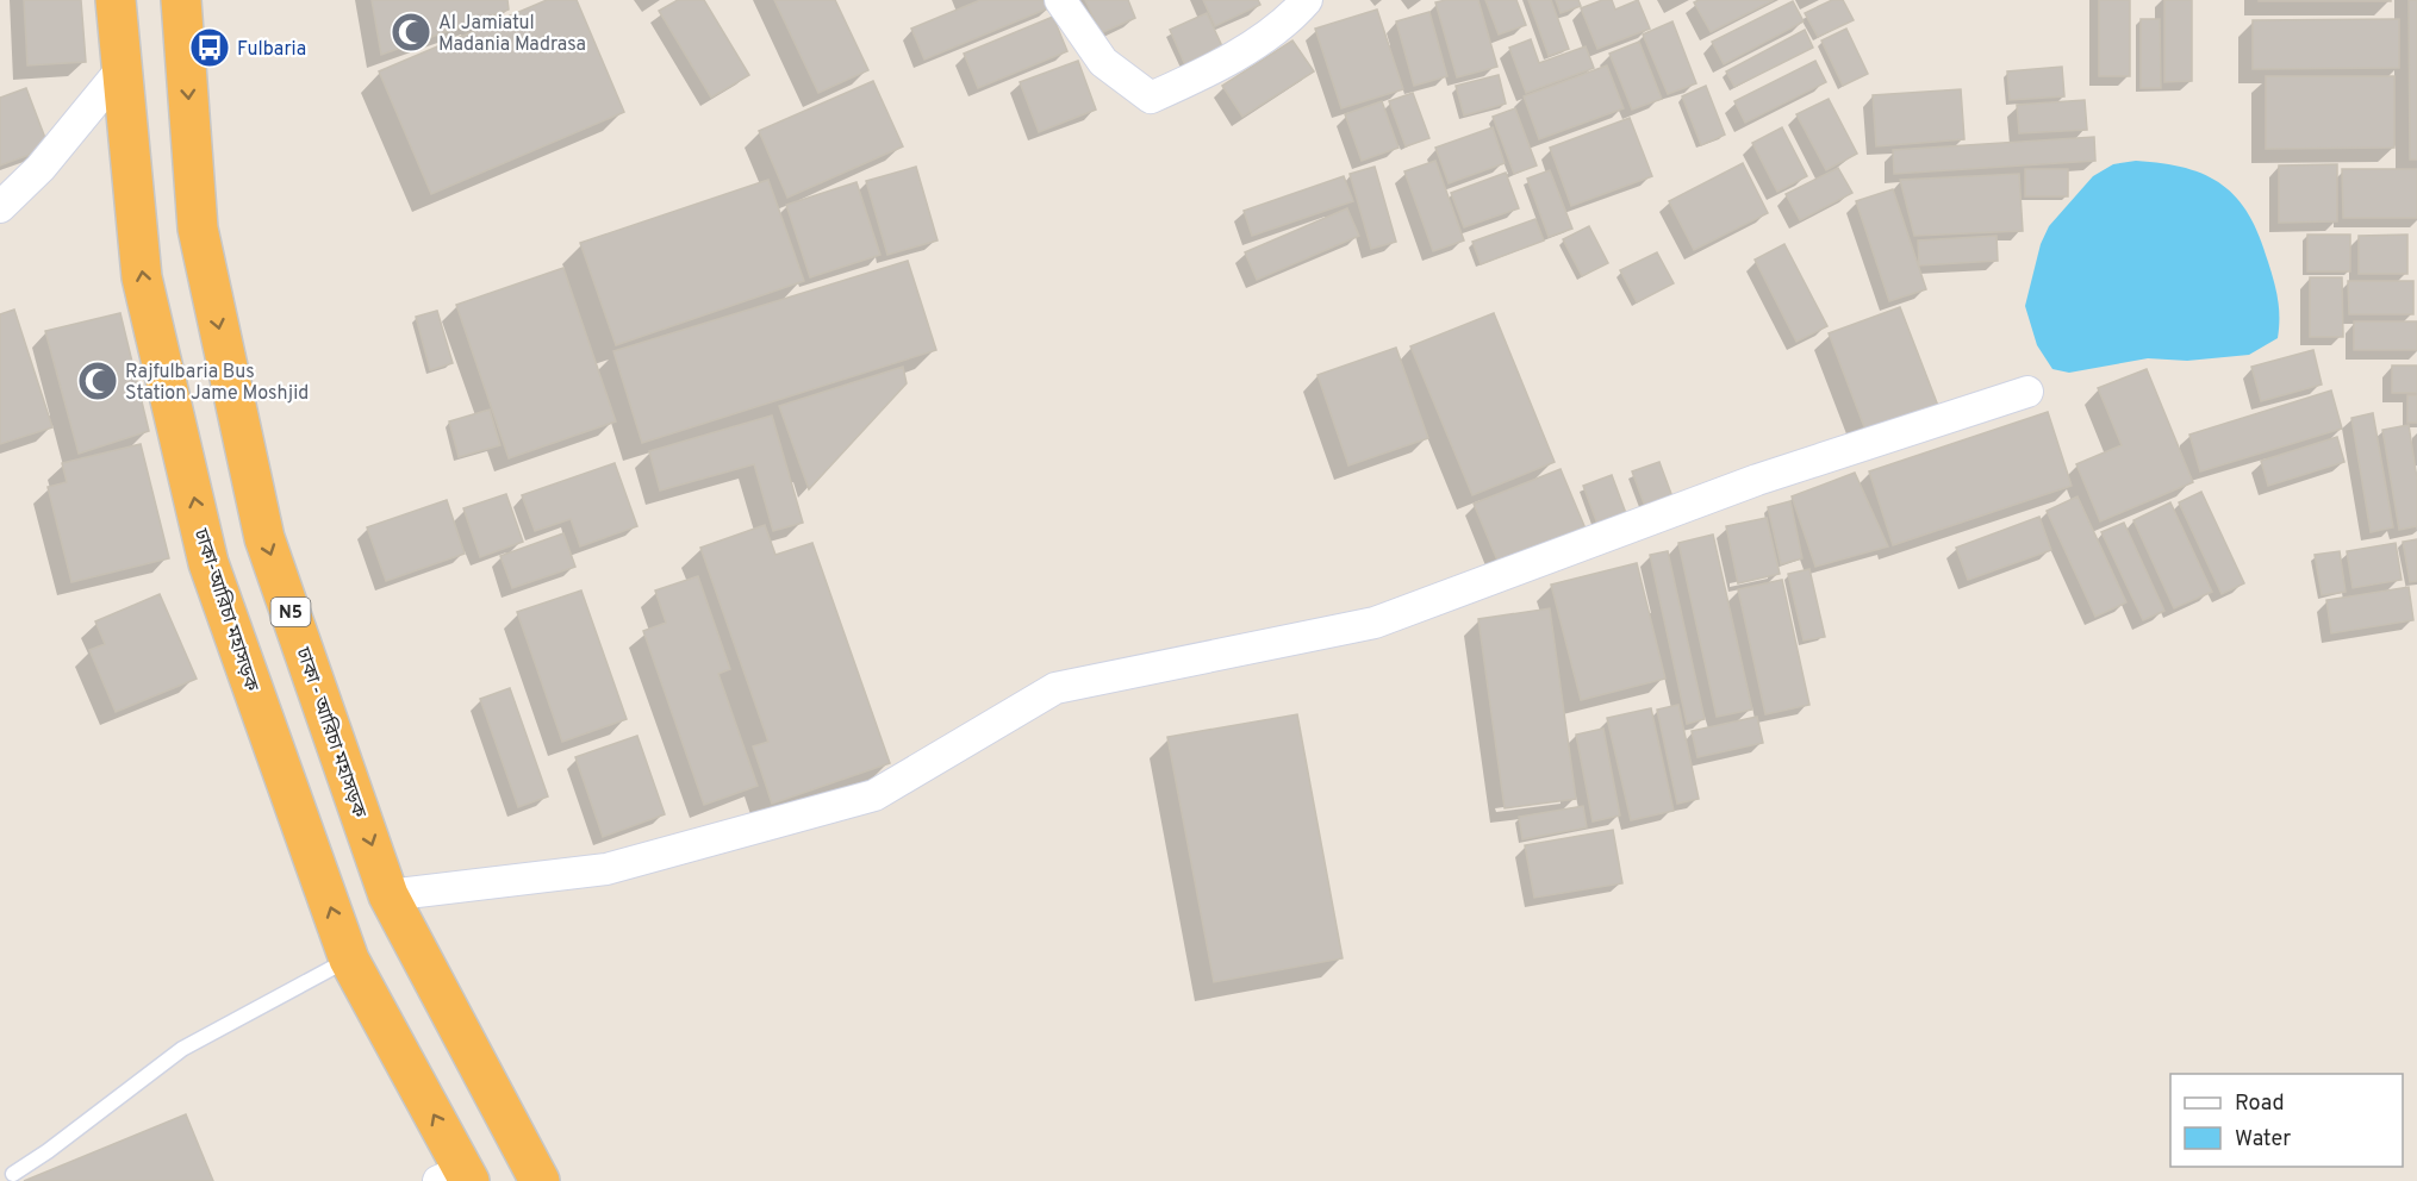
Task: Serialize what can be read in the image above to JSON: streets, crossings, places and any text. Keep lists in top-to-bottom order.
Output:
{
  "streets": {
    "highway": ["ঢাকা-আরিচা মহাসড়ক", "N5", "ঢাকা - আরিচা মহাসড়ক"]
  },
  "one_way": ["ঢাকা-আরিচা মহাসড়ক", "ঢাকা - আরিচা মহাসড়ক"],
  "places": {
    "mosque": ["Al Jamiatul Madania Madrasa", "Rajfulbaria Bus Station Jame Moshjid"],
    "bus stop": ["Fulbaria"]
  },
  "legend": ["Road", "Water"]
}
